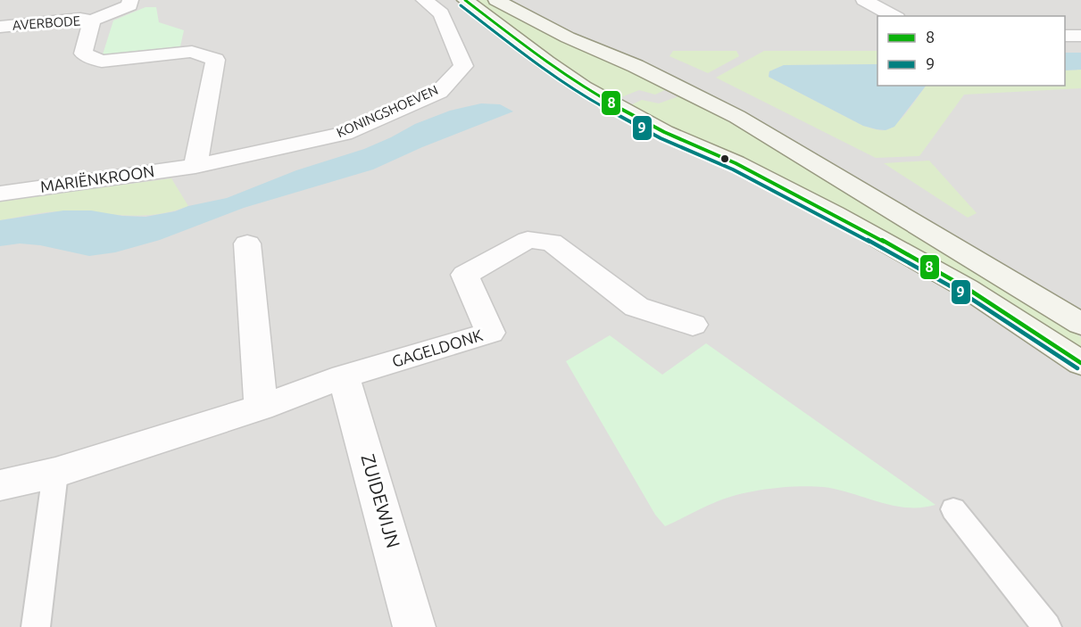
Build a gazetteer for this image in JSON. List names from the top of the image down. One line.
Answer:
{"streets":{"street":["AVERBODE","KONINGSHOEVEN","MARIËNKROON","GAGELDONK","ZUIDEWIJN"]},"crossings":[["KONINGSHOEVEN","MARIËNKROON"],["GAGELDONK","ZUIDEWIJN"]],"lines":["transit line 8","transit line 9"],"legend":["8","9"]}
